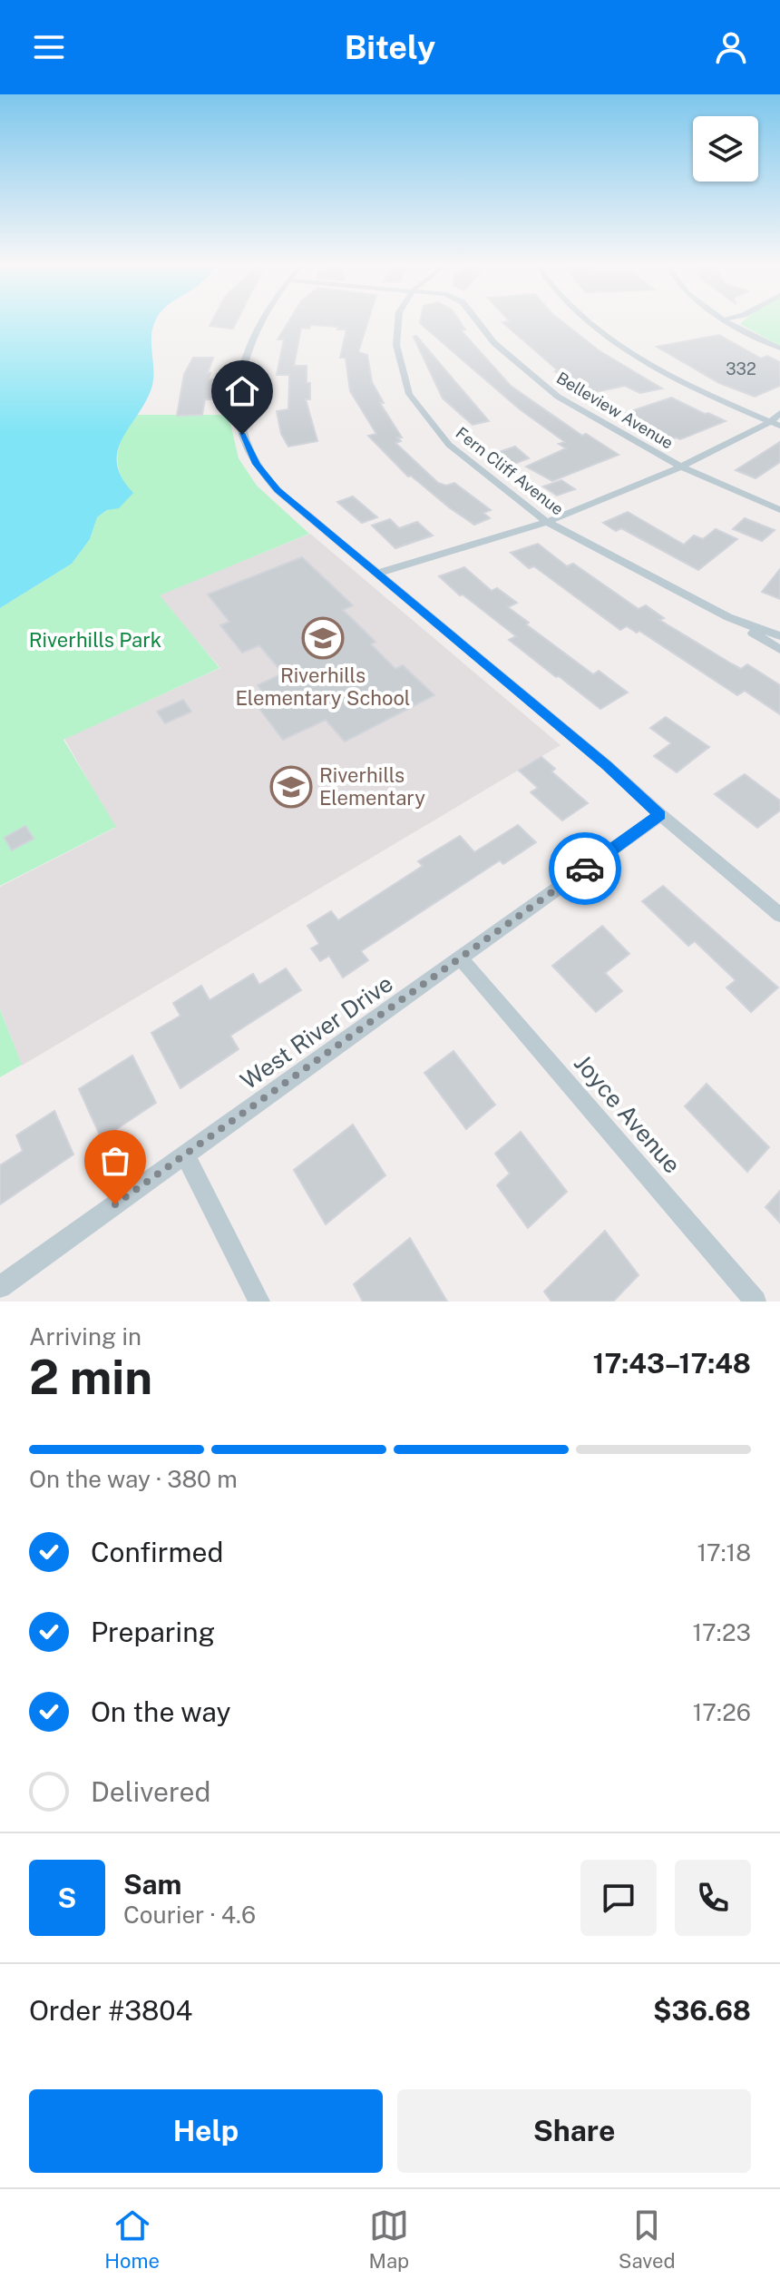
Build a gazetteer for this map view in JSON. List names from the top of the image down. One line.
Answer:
{"streets":{"street":["Belleview Avenue","Fern Cliff Avenue","West River Drive","Joyce Avenue"]},"crossings":[["West River Drive","Joyce Avenue"]],"parks":["Riverhills Park"],"places":{"school or university":["Riverhills Elementary School","Riverhills Elementary"]},"house_numbers":["332"],"page":{"header":"Bitely","heading":["2 min","Arriving in","17:43–17:48"],"panel":["Sam","Courier · 4.6","Order #3804","$36.68"],"bar":"On the way · 380 m","list":[["Confirmed","17:18"],["Preparing","17:23"],["On the way","17:26"],"Delivered"],"round":"S","buttons":["Help","Share"],"tabs":["Home","Map","Saved"]}}
